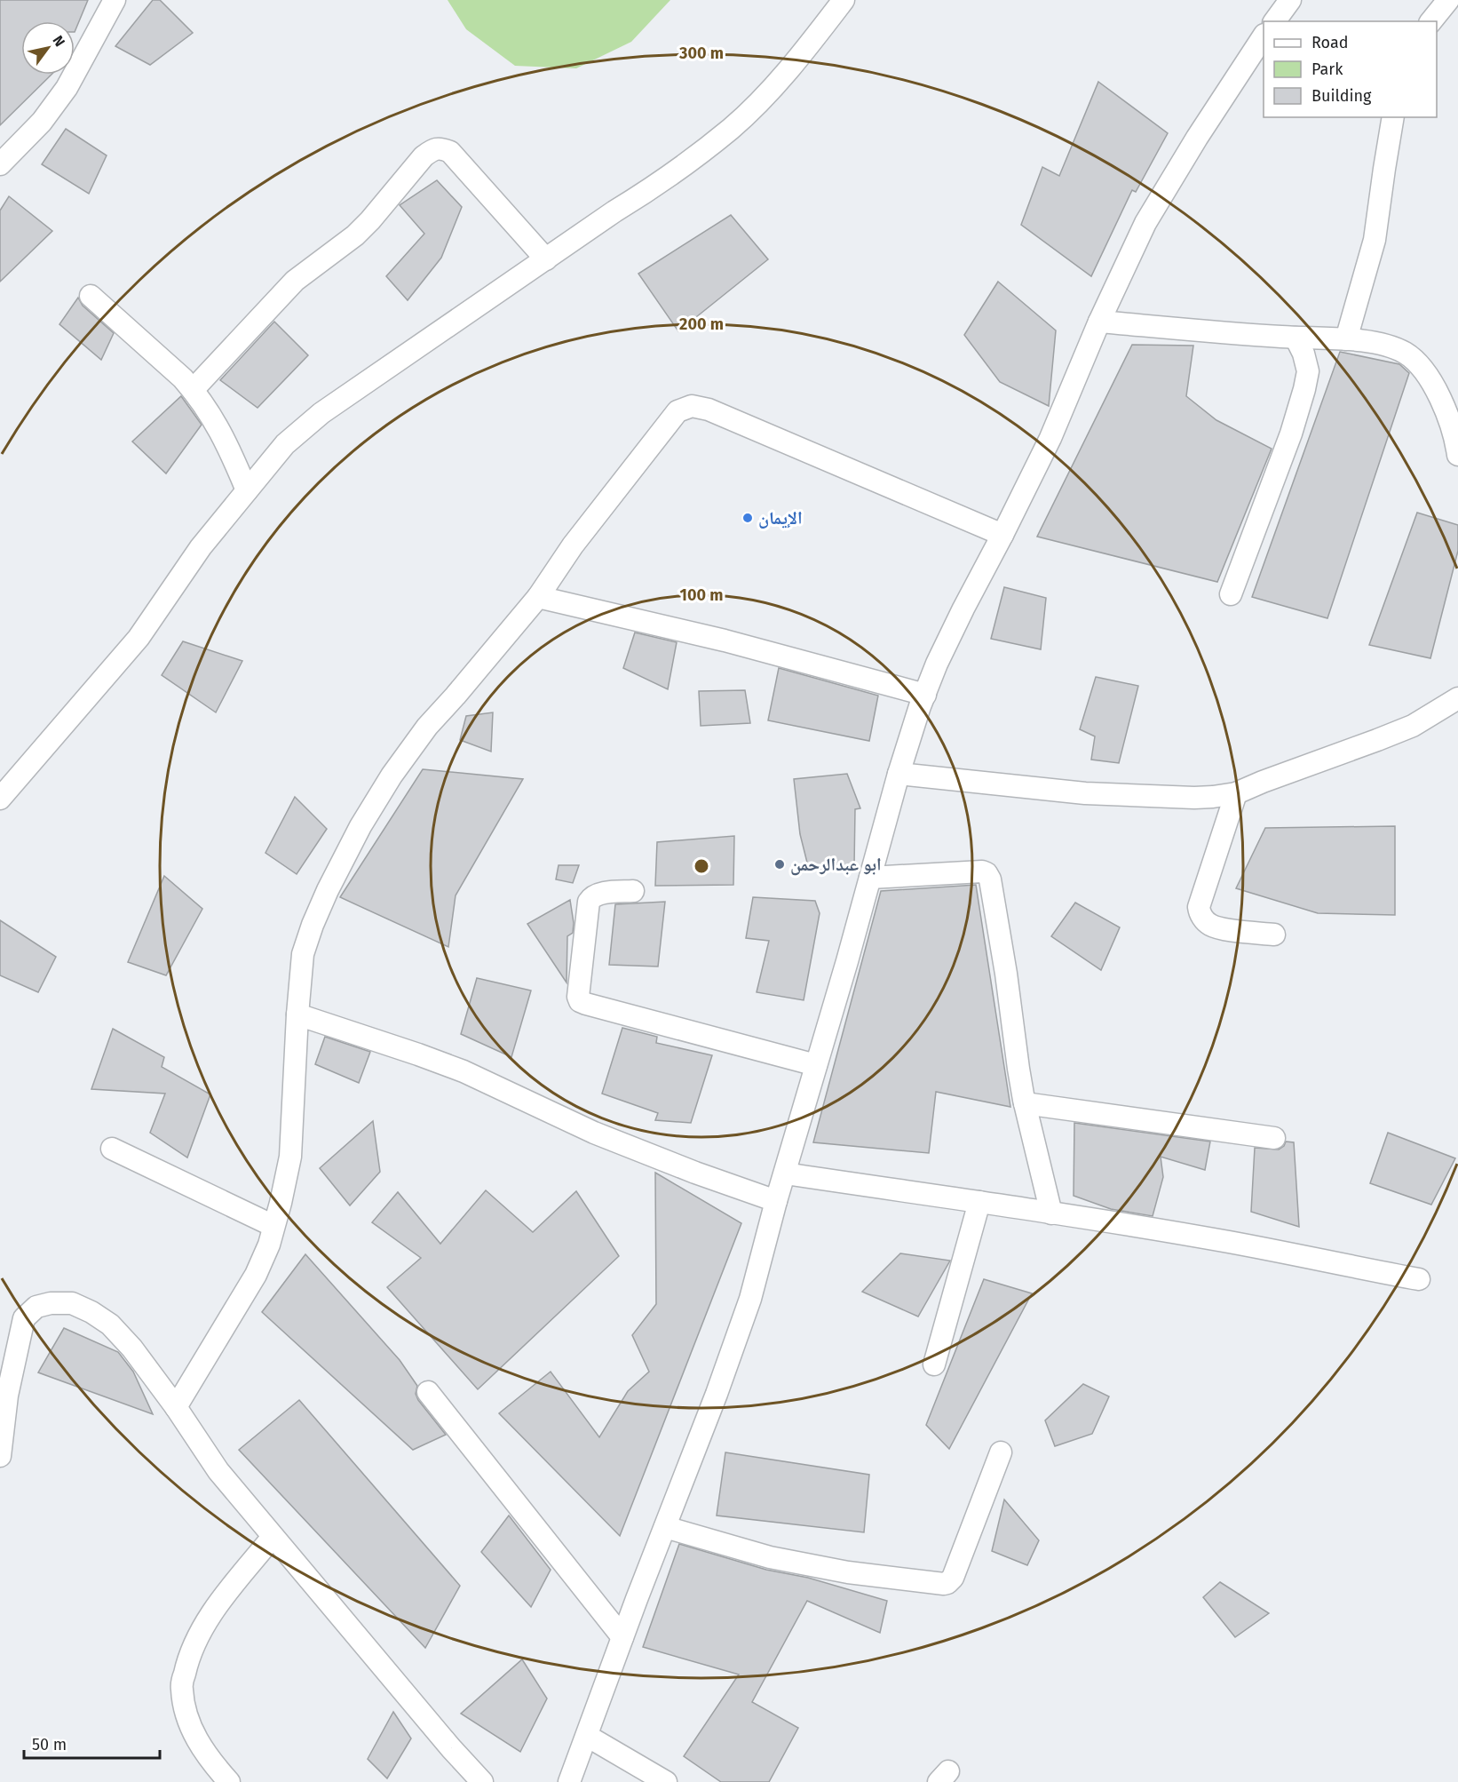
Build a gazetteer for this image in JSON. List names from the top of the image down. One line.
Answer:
{"places":["الإيمان","ابو عبدالرحمن"],"legend":["Road","Park","Building"],"scale_bar":"50 m","north":"top right","rings":["300 m","200 m","100 m"]}
